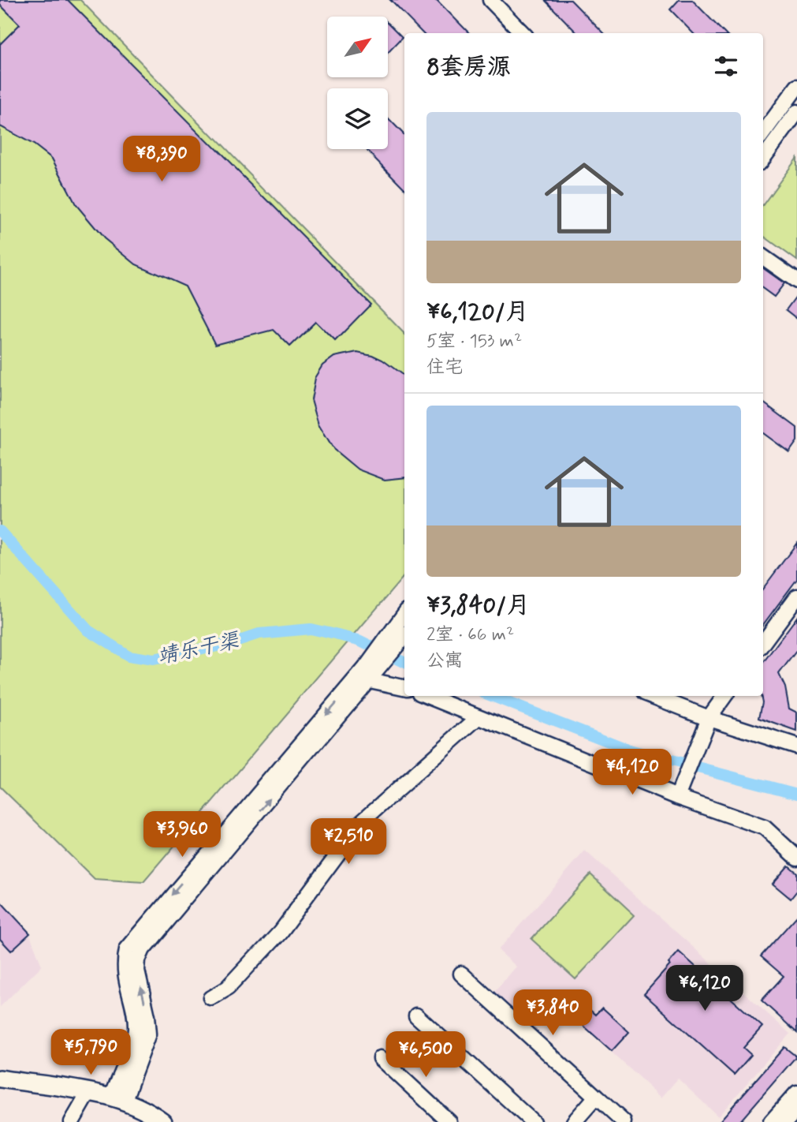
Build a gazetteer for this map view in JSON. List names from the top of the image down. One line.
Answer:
{"water":["靖乐干渠"],"north":"top right","page":{"heading":"8套房源","list":[{"name":"¥6,120/月","note":"5室 · 153 m² · 住宅"},{"name":"¥3,840/月","note":"2室 · 66 m² · 公寓"}],"price":["¥8,390","¥4,120","¥3,960","¥2,510","¥6,120","¥3,840","¥5,790","¥6,500"]}}
